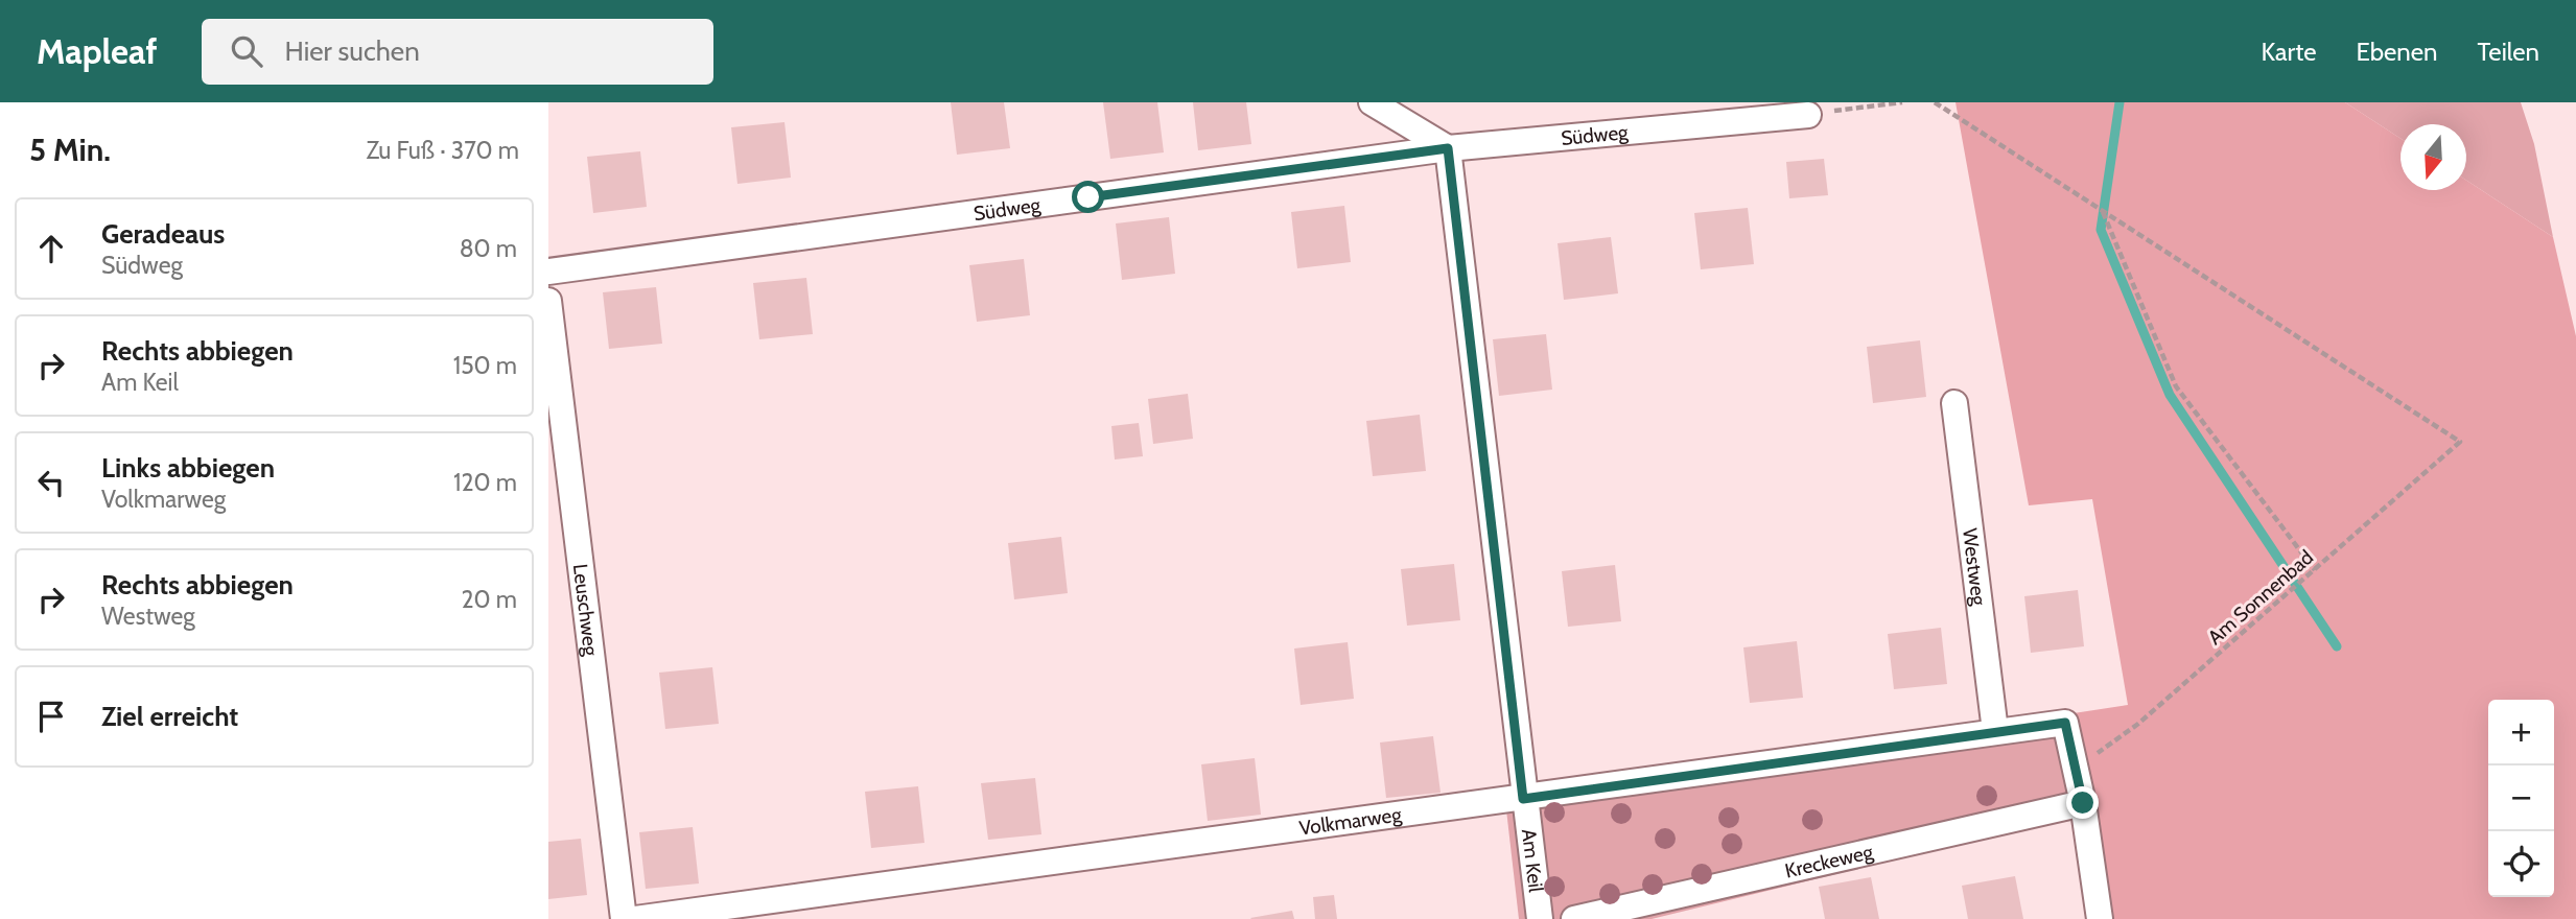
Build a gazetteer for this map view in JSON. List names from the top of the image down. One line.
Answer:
{"streets":{"street":["Südweg","Westweg","Leuschweg","Volkmarweg","Am Keil","Kreckeweg"],"path":["Am Sonnenbad"]},"crossings":[["Südweg","Am Keil"],["Westweg","Volkmarweg"],["Am Sonnenbad","Volkmarweg"],["Volkmarweg","Am Keil"]],"north":"bottom","page":{"header":"Mapleaf","search":"Hier suchen","nav":["Karte","Ebenen","Teilen"],"heading":["5 Min.","Zu Fuß · 370 m"],"list":[["Geradeaus","Südweg","80 m"],["Rechts abbiegen","Am Keil","150 m"],["Links abbiegen","Volkmarweg","120 m"],["Rechts abbiegen","Westweg","20 m"],"Ziel erreicht"],"map_buttons":["+","−"]}}
